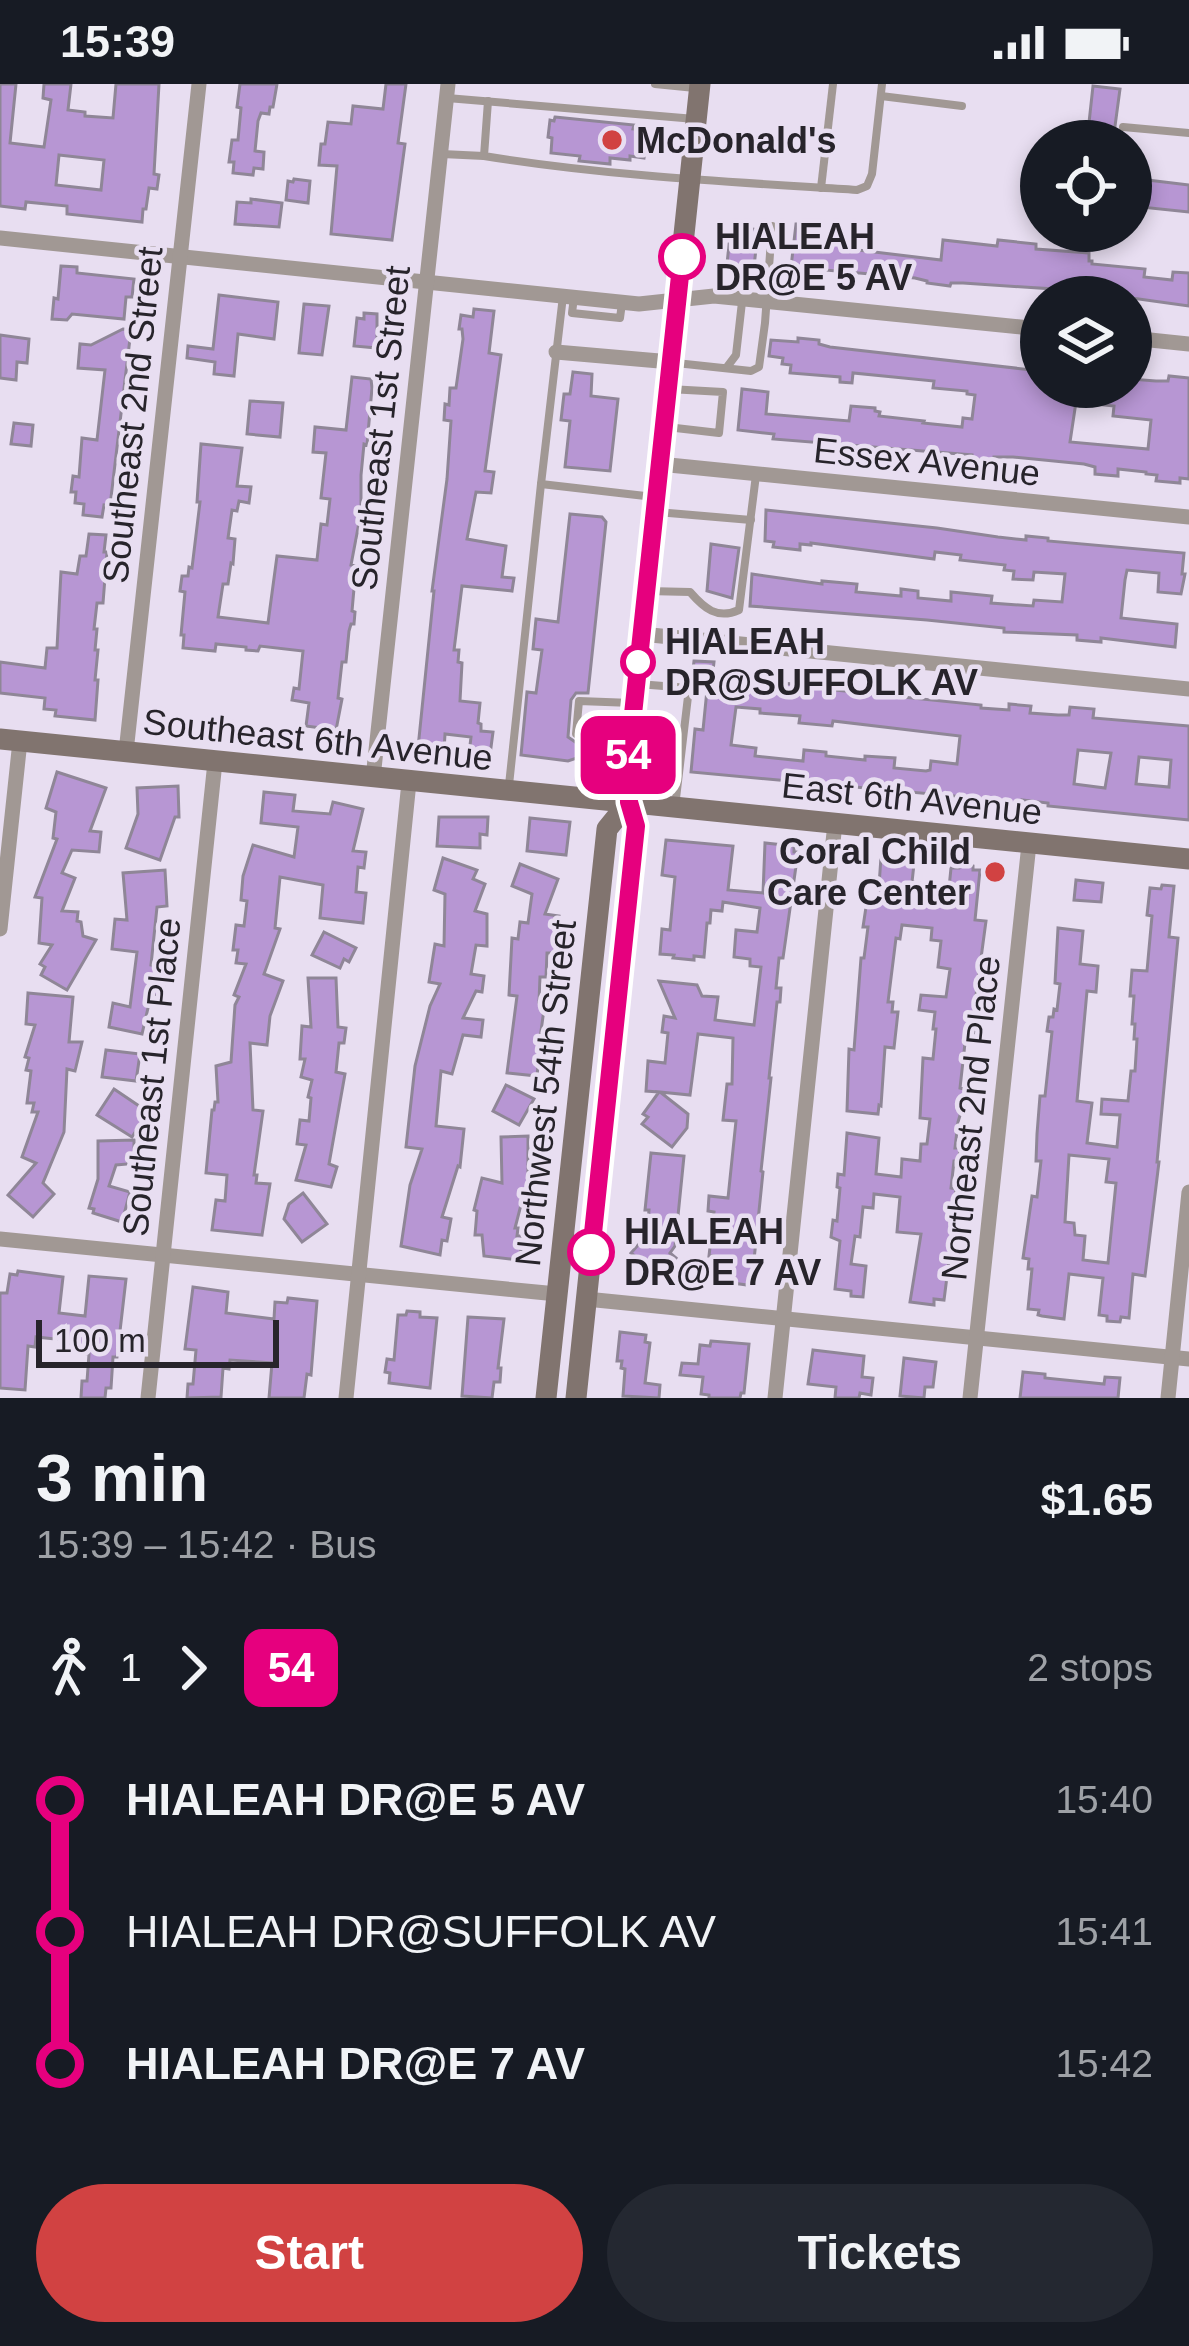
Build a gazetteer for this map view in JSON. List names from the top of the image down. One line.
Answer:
{"streets":{"main road":["Southeast 6th Avenue","East 6th Avenue","Northwest 54th Street"],"street":["Southeast 2nd Street","Southeast 1st Street","Essex Avenue","Southeast 1st Place","Northeast 2nd Place"]},"crossings":[["Southeast 2nd Street","Southeast 6th Avenue"],["Southeast 1st Street","Southeast 6th Avenue"],["Essex Avenue","Northwest 54th Street"],["Southeast 6th Avenue","East 6th Avenue"],["Southeast 6th Avenue","Southeast 1st Place"],["Southeast 6th Avenue","Northwest 54th Street"],["East 6th Avenue","Northwest 54th Street"],["East 6th Avenue","Northeast 2nd Place"]],"places":["McDonald's","HIALEAH DR@E 5 AV","HIALEAH DR@SUFFOLK AV","Coral Child Care Center","HIALEAH DR@E 7 AV"],"lines":["bus line 54"],"scale_bar":"100 m","page":{"status":"15:39","on_map":"54","scale":"100 m","heading":["3 min","15:39 – 15:42 · Bus","$1.65"],"legs":["1","54","2 stops"],"list":[{"name":"HIALEAH DR@E 5 AV","value":"15:40"},{"name":"HIALEAH DR@SUFFOLK AV","value":"15:41"},{"name":"HIALEAH DR@E 7 AV","value":"15:42"}],"buttons":["Start","Tickets"]}}
